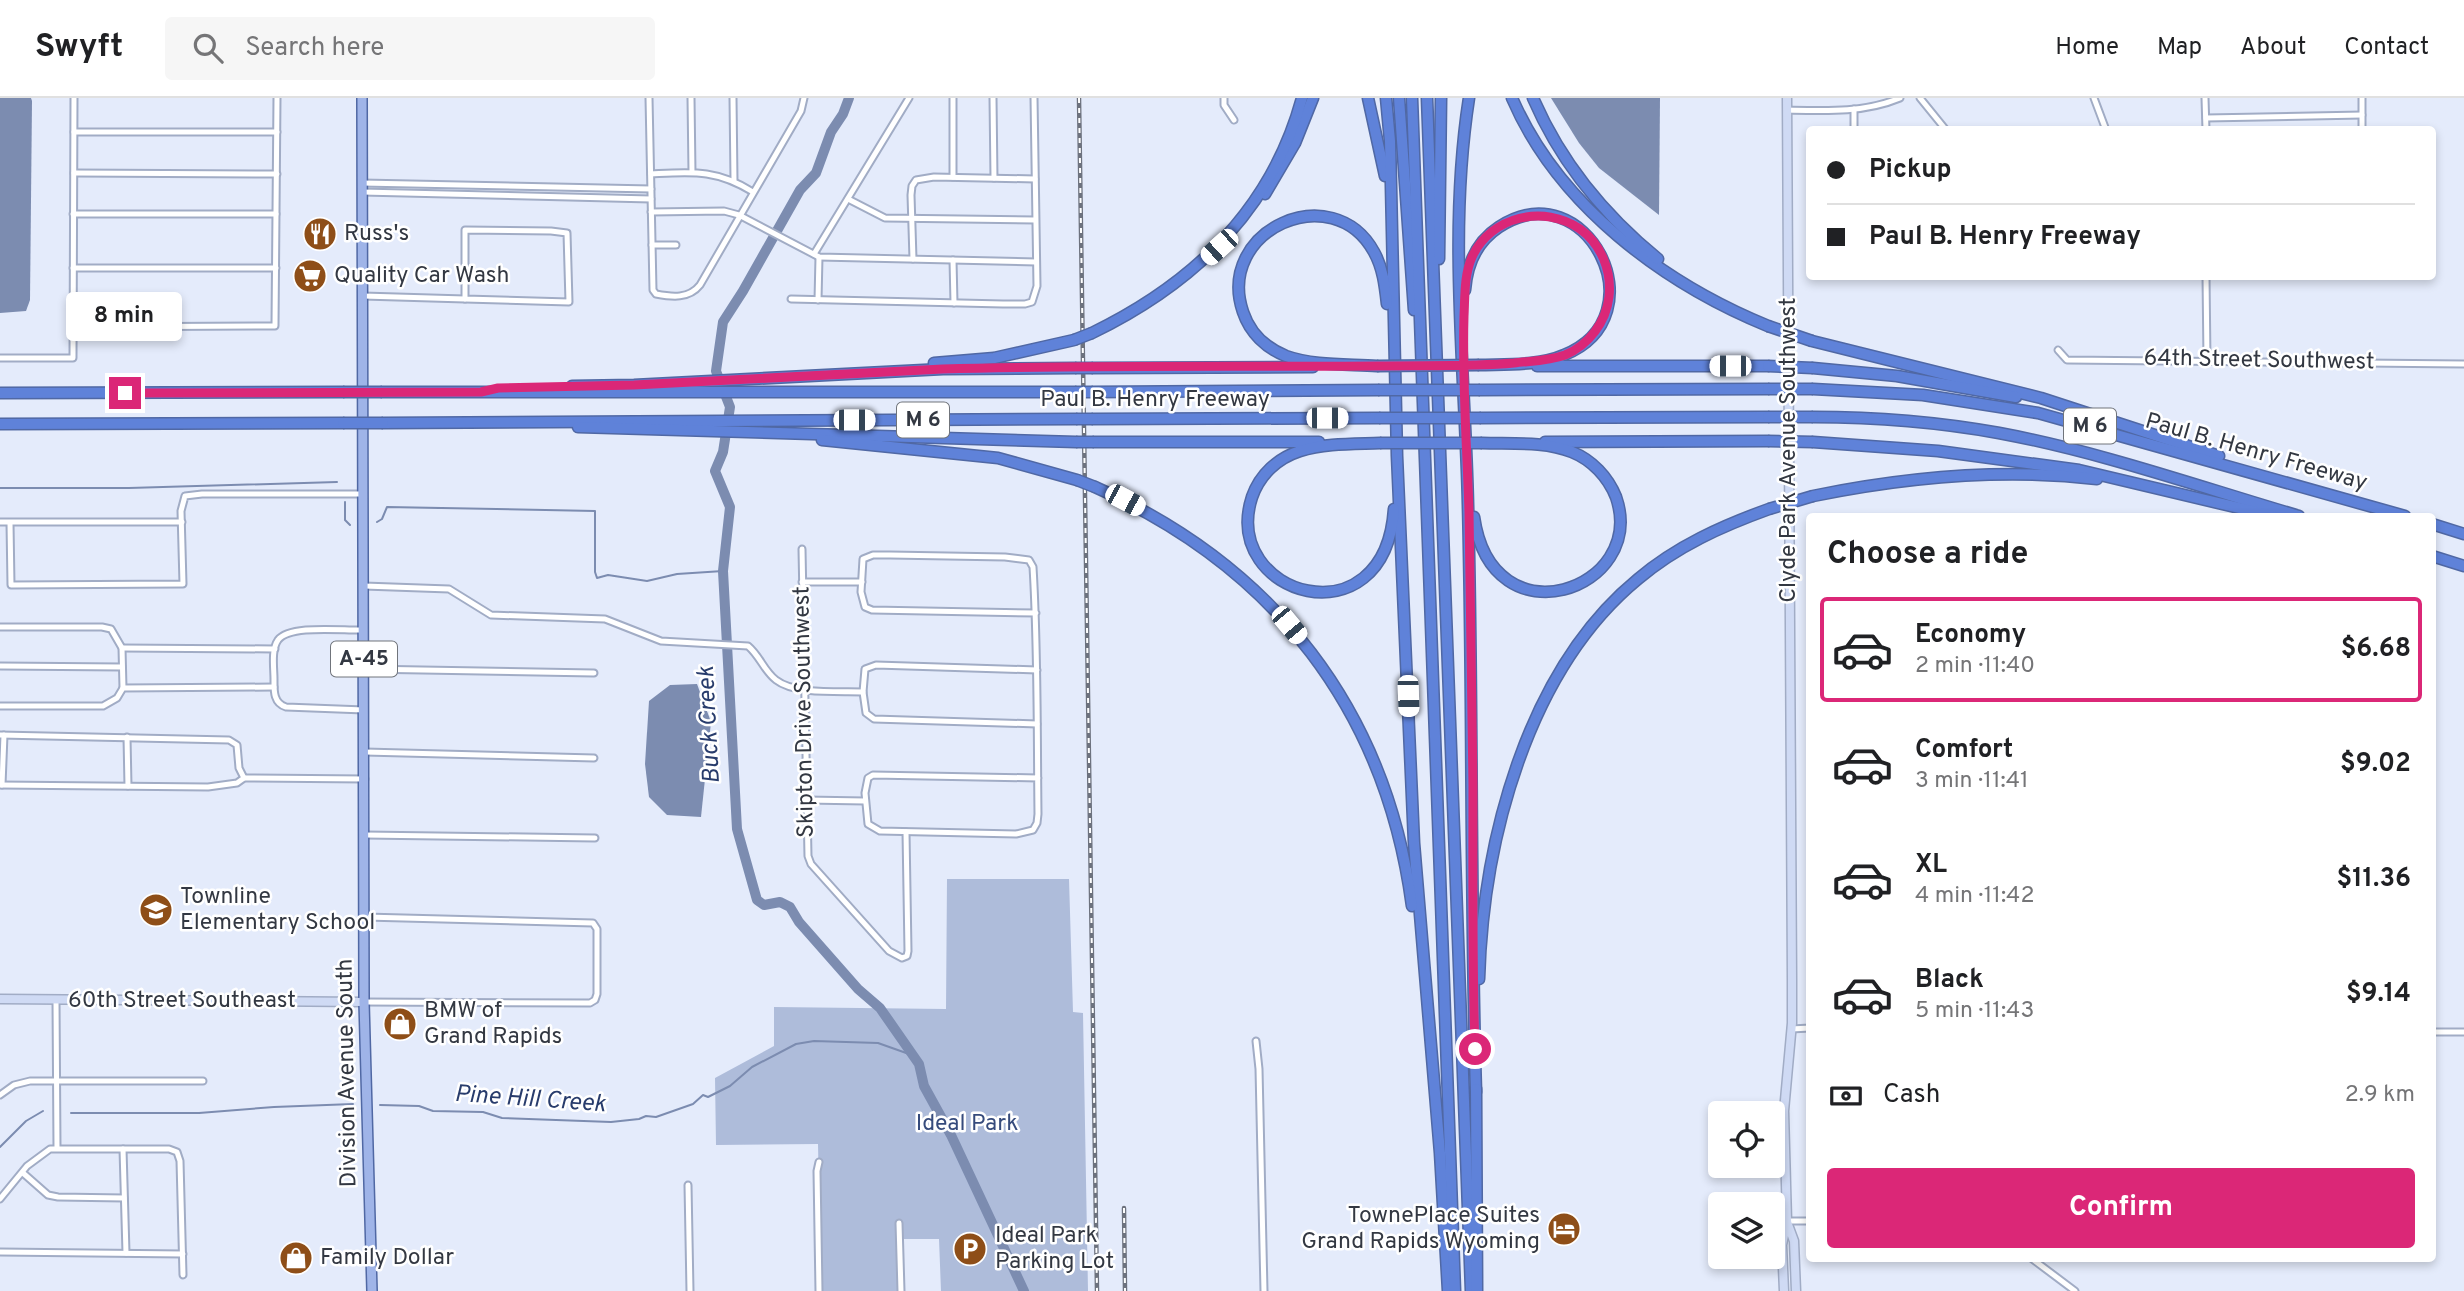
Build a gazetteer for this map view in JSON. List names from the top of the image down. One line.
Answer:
{"streets":{"highway":["Paul B. Henry Freeway","M 6"],"main road":["Clyde Park Avenue Southwest","A-45","60th Street Southeast","Division Avenue South"],"street":["64th Street Southwest","Skipton Drive Southwest"]},"crossings":[["60th Street Southeast","Division Avenue South"]],"water":["Buck Creek","Pine Hill Creek"],"parks":["Ideal Park"],"places":{"restaurant":["Russ's"],"supermarket":["Quality Car Wash"],"school or university":["Townline Elementary School"],"shop":["BMW of Grand Rapids","Family Dollar"],"hotel":["TownePlace Suites Grand Rapids Wyoming"],"parking":["Ideal Park Parking Lot"]},"page":{"header":"Swyft","search":"Search here","nav":["Home","Map","About","Contact"],"banner":["Pickup","Paul B. Henry Freeway"],"bubble":"8 min","heading":"Choose a ride","list":[{"name":"Economy","note":"2 min · 11:40","value":"$6.68"},{"name":"Comfort","note":"3 min · 11:41","value":"$9.02"},{"name":"XL","note":"4 min · 11:42","value":"$11.36"},{"name":"Black","note":"5 min · 11:43","value":"$9.14"}],"pay":["Cash","2.9 km"],"buttons":"Confirm"}}
